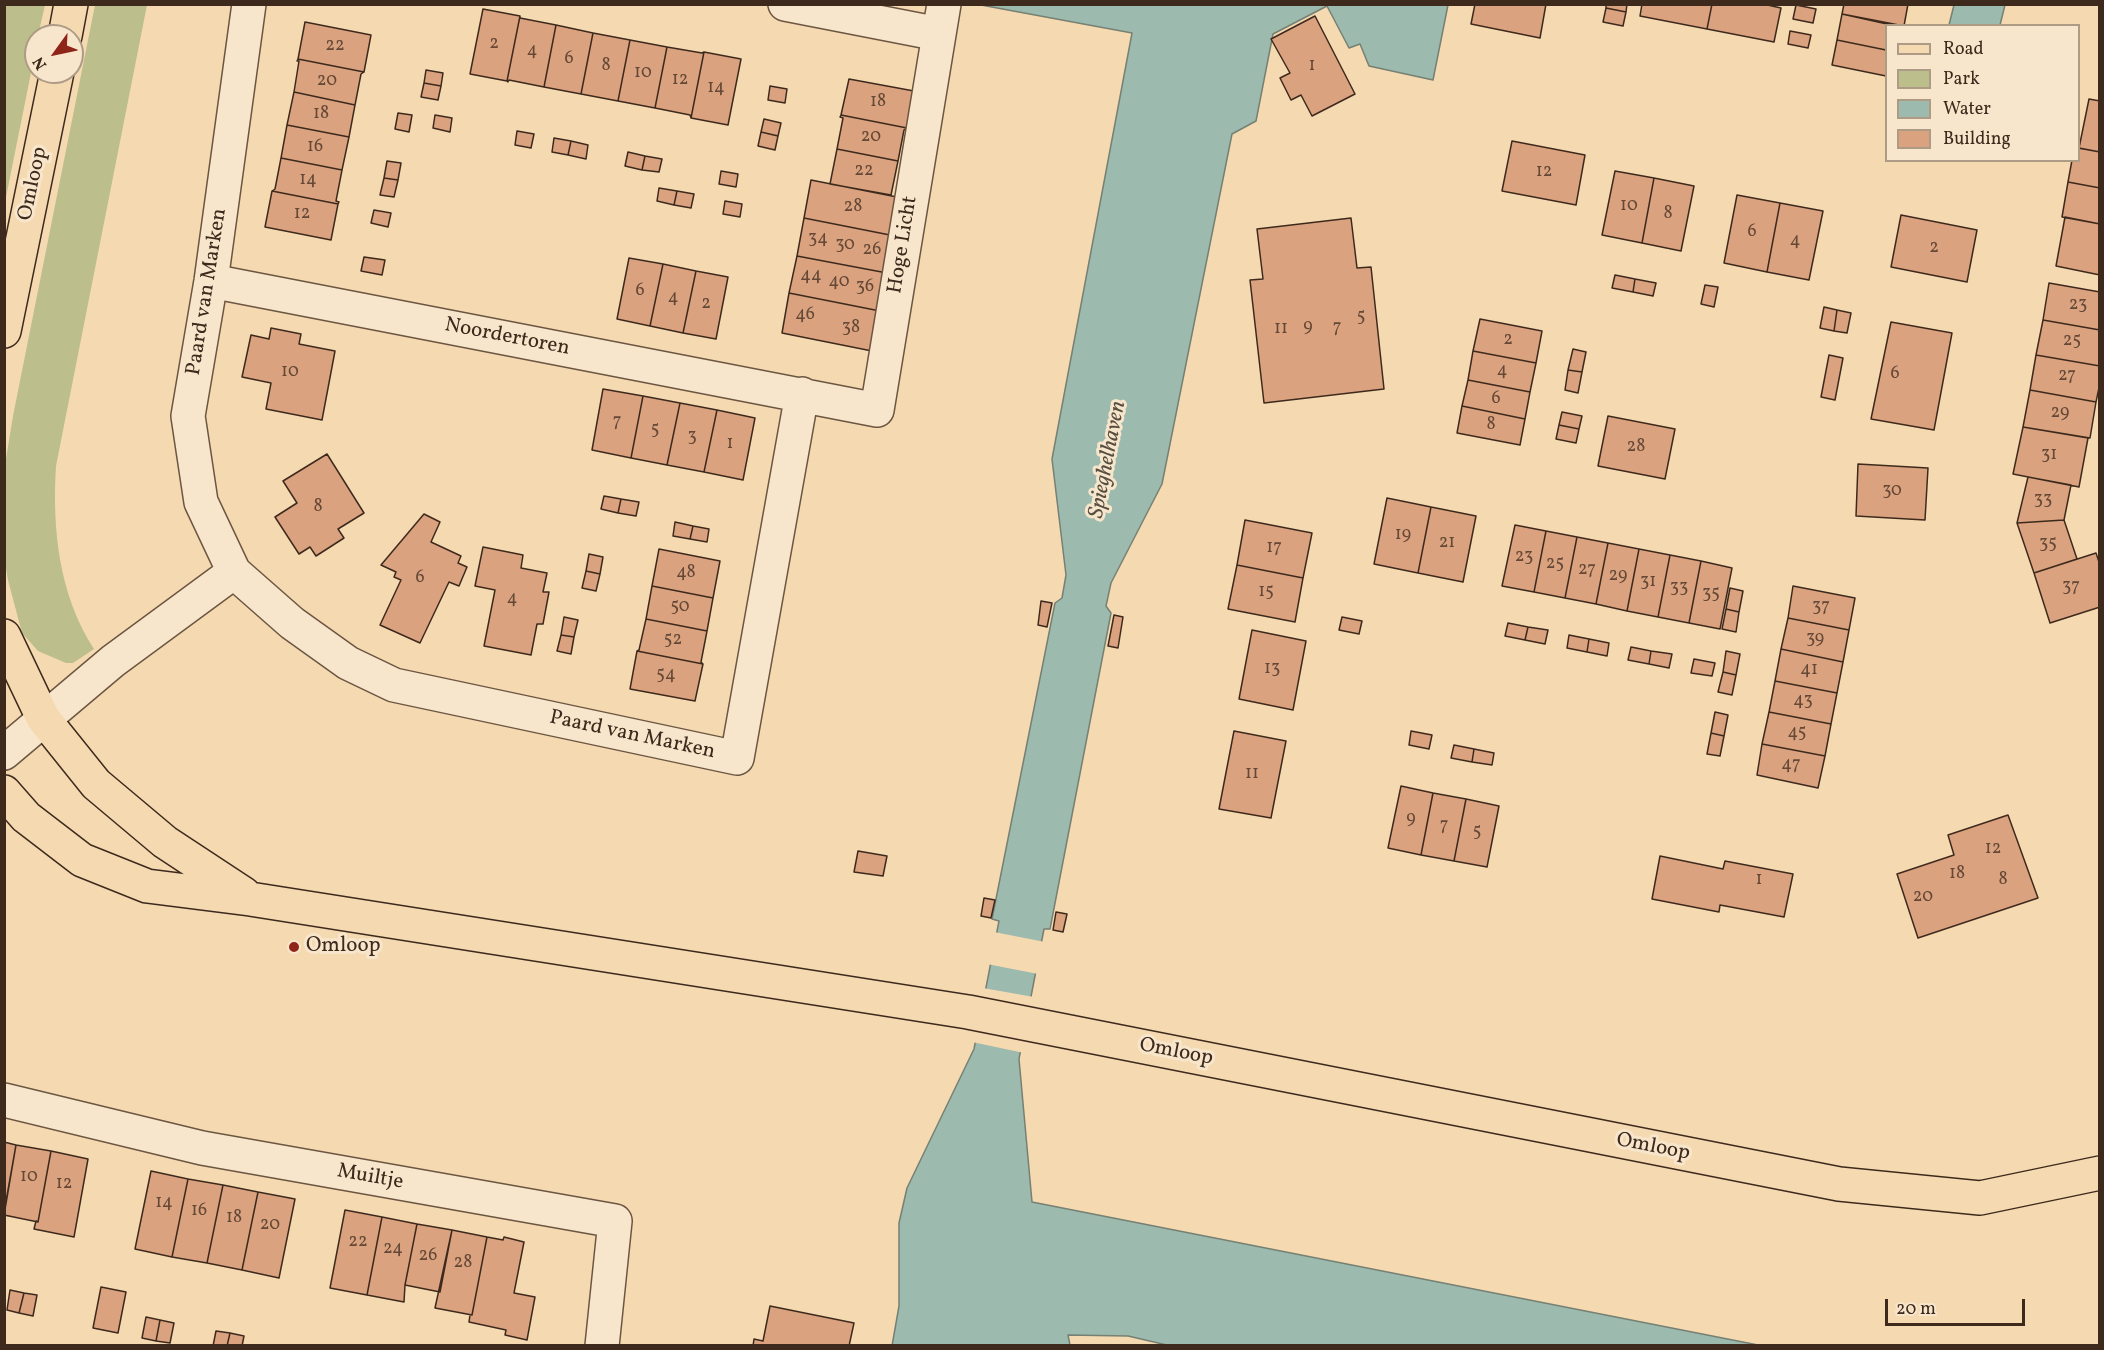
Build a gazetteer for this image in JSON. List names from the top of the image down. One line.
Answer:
{"streets":{"main road":["Omloop"],"street":["Hoge Licht","Paard van Marken","Noordertoren","Muiltje"]},"crossings":[["Hoge Licht","Paard van Marken"],["Hoge Licht","Noordertoren"],["Paard van Marken","Noordertoren"]],"water":["Spieghelhaven"],"places":["Omloop"],"house_numbers":["2","22","4","6","8","1","10","12","20","14","18","18","20","16","22","12","14","10","28","12","8","6","34","4","30","2","26","44","40","36","6","4","2","23","46","5","9","38","7","11","2","25","4","10","6","27","6","29","7","8","5","3","1","28","31","30","33","8","19","21","35","17","23","25","27","48","29","6","31","37","33","15","35","4","50","37","39","52","13","41","54","43","45","47","11","9","7","5","12","18","1","8","20","10","12","14","16","18","20","22","24","26","28"],"legend":["Road","Park","Water","Building"],"scale_bar":"20 m","north":"bottom left"}
